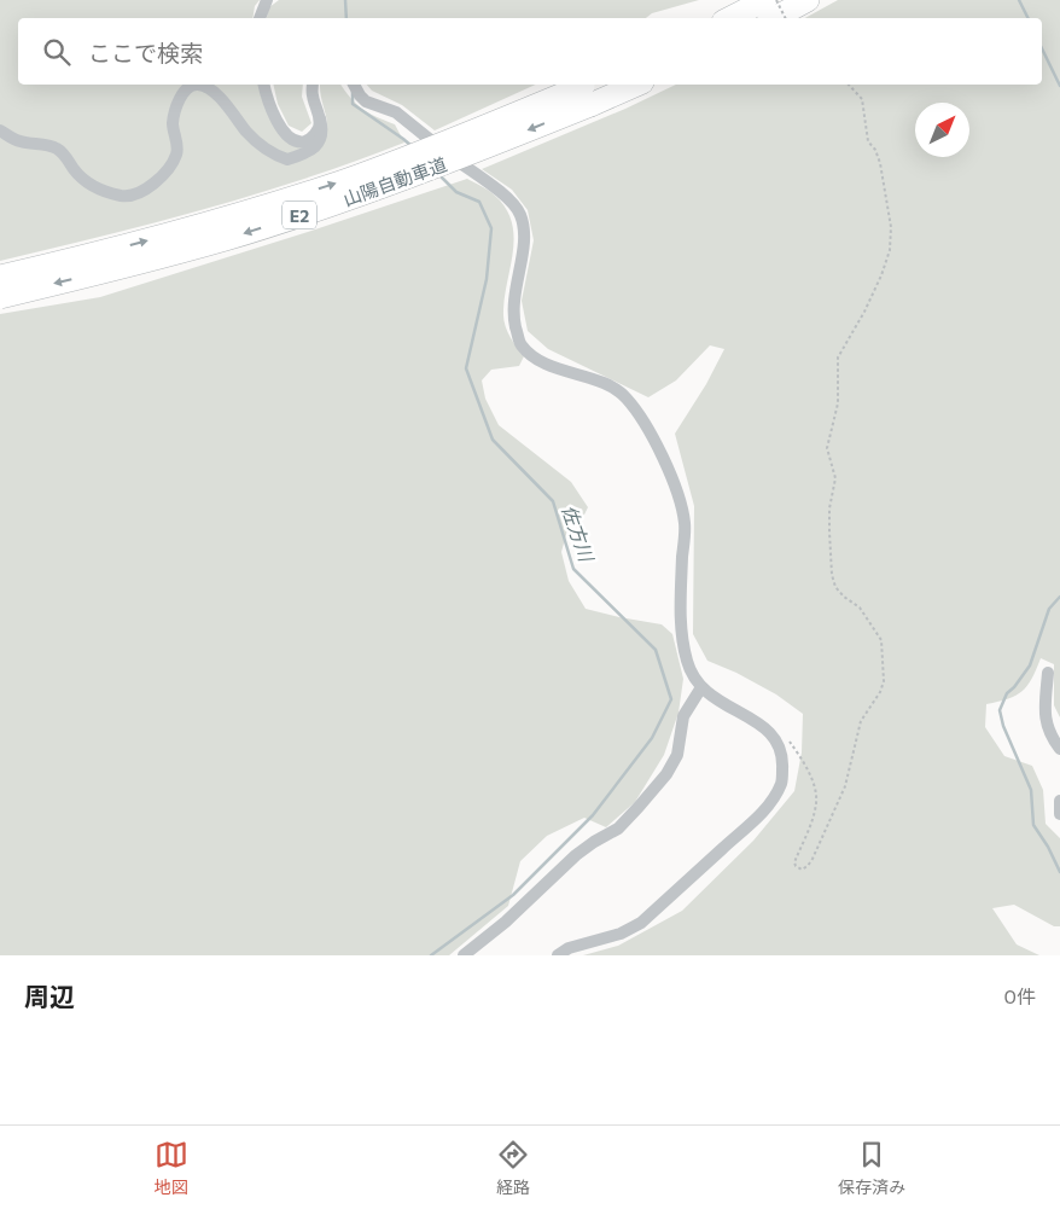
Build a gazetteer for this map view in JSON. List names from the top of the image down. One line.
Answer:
{"streets":{"highway":["山陽自動車道","E2"]},"water":["佐方川"],"north":"top right","page":{"search":"ここで検索","heading":["周辺","0件"],"nav":["地図","経路","保存済み"]}}
